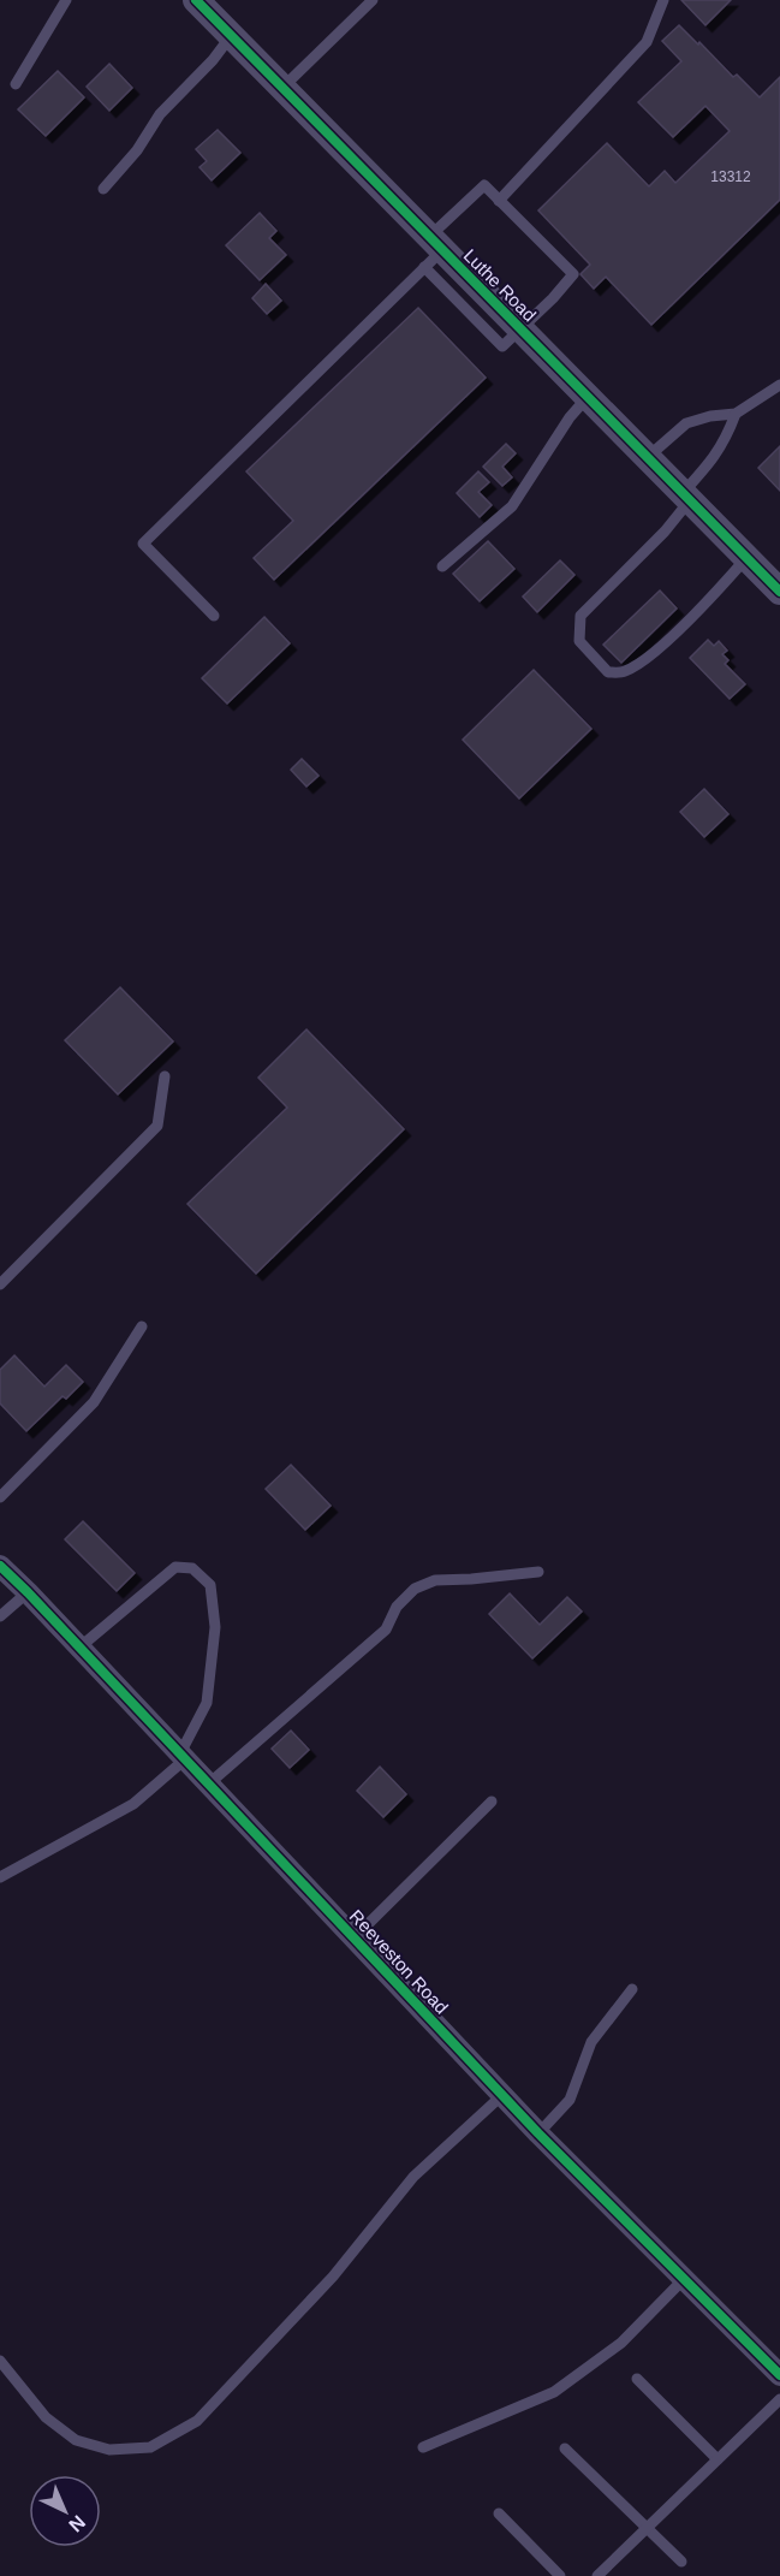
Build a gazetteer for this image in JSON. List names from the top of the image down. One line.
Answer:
{"streets":{"street":["Luthe Road","Reeveston Road"]},"house_numbers":["13312"],"north":"bottom right"}
